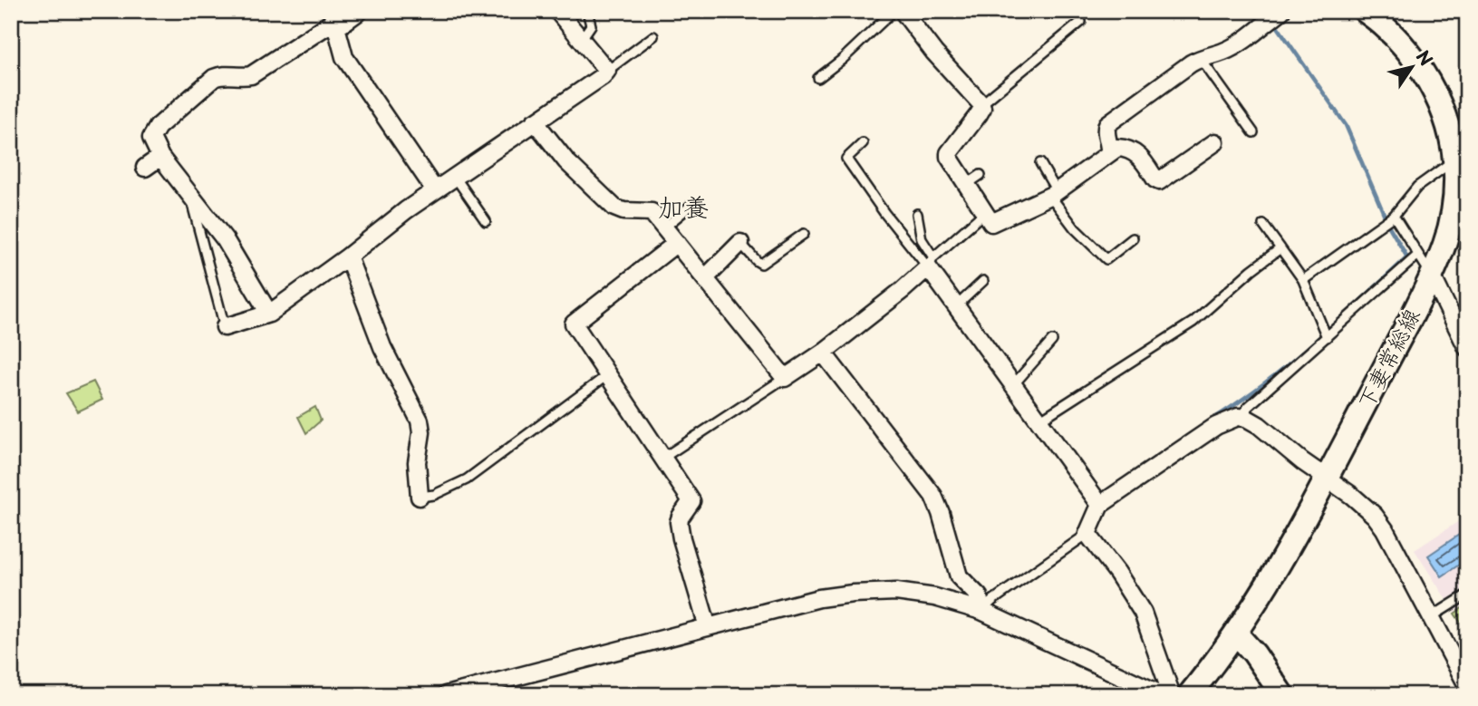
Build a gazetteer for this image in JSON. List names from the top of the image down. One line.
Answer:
{"streets":{"main road":["下妻常総線"]},"districts":["加養"],"north":"top right"}
